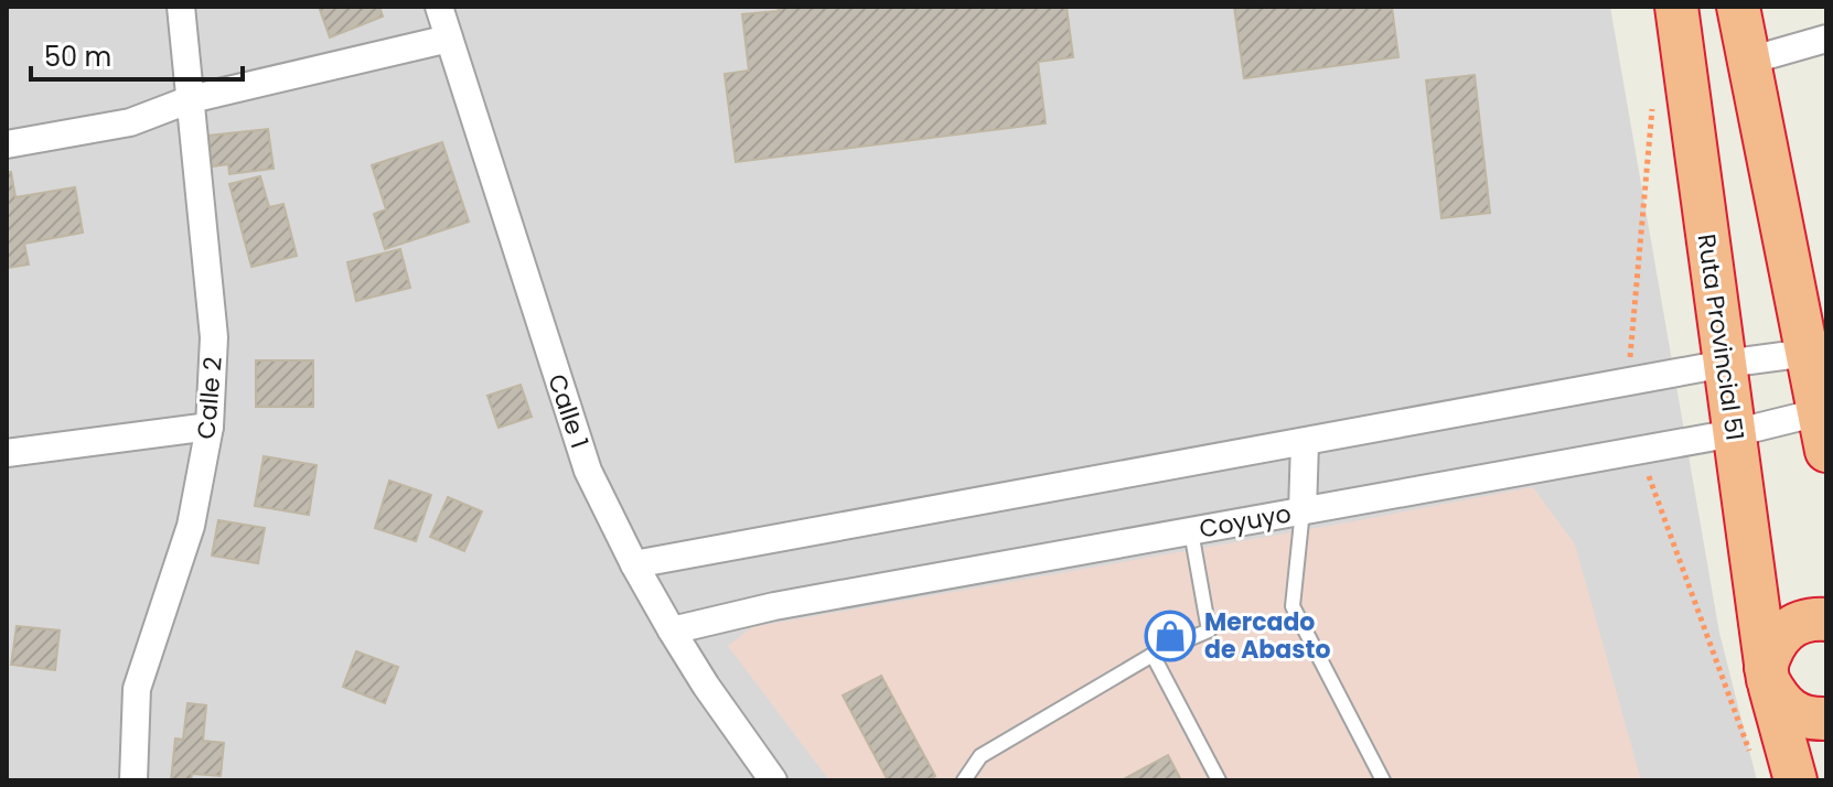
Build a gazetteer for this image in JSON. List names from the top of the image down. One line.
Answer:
{"streets":{"highway":["Ruta Provincial 51"],"street":["Calle 2","Calle 1","Coyuyo"]},"crossings":[["Ruta Provincial 51","Coyuyo"],["Calle 1","Coyuyo"]],"places":{"shop":["Mercado de Abasto"]},"scale_bar":"50 m"}
